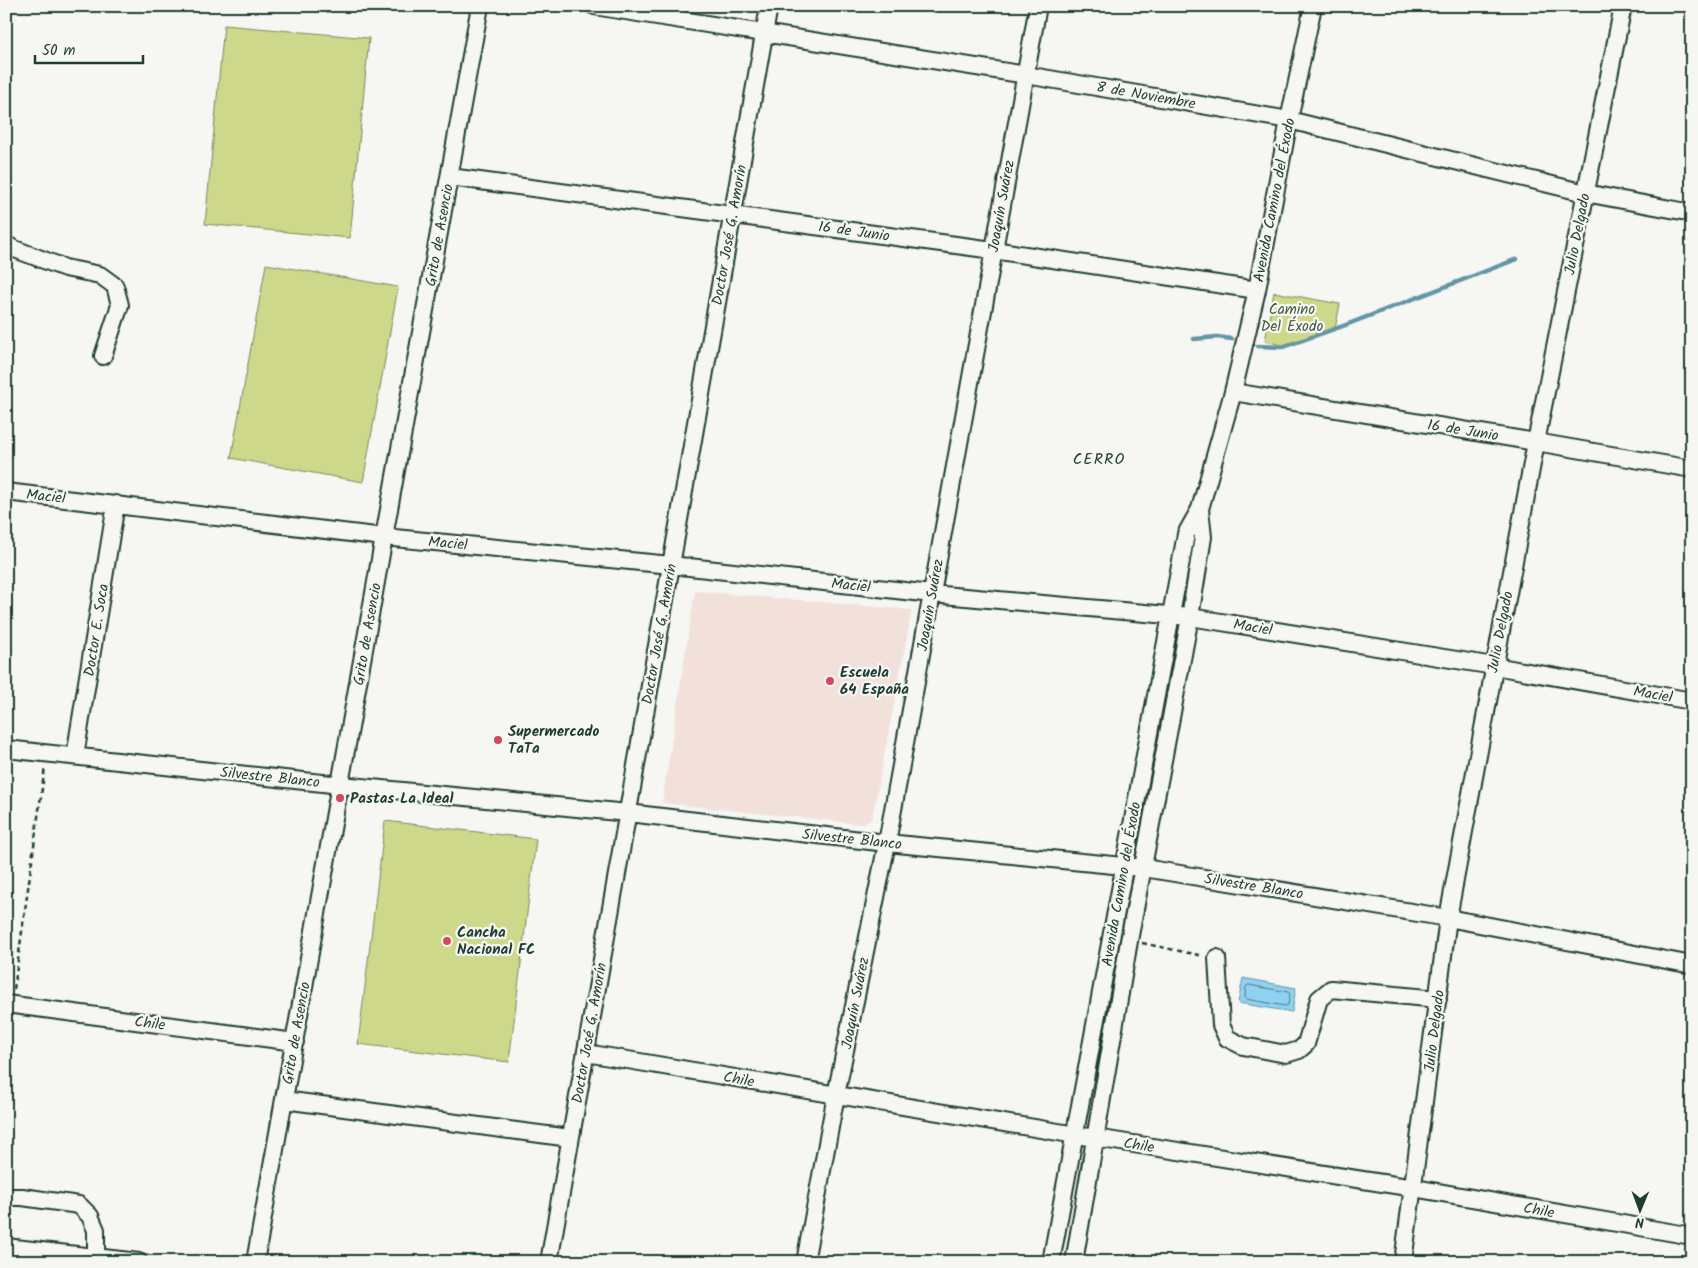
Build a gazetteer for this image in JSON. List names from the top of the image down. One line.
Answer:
{"streets":{"street":["8 de Noviembre","Avenida Camino del Éxodo","Joaquín Suárez","16 de Junio","Julio Delgado","Grito de Asencio","Doctor José G. Amorín","Maciel","Doctor E. Soca","Silvestre Blanco","Chile"]},"crossings":[["8 de Noviembre","Avenida Camino del Éxodo"],["8 de Noviembre","Joaquín Suárez"],["8 de Noviembre","Julio Delgado"],["8 de Noviembre","Doctor José G. Amorín"],["Avenida Camino del Éxodo","16 de Junio"],["Avenida Camino del Éxodo","Maciel"],["Avenida Camino del Éxodo","Silvestre Blanco"],["Avenida Camino del Éxodo","Chile"],["Joaquín Suárez","16 de Junio"],["Joaquín Suárez","Maciel"],["Joaquín Suárez","Silvestre Blanco"],["Joaquín Suárez","Chile"],["16 de Junio","Julio Delgado"],["16 de Junio","Grito de Asencio"],["16 de Junio","Doctor José G. Amorín"],["Julio Delgado","Maciel"],["Julio Delgado","Silvestre Blanco"],["Julio Delgado","Chile"],["Grito de Asencio","Maciel"],["Grito de Asencio","Silvestre Blanco"],["Grito de Asencio","Chile"],["Doctor José G. Amorín","Maciel"],["Doctor José G. Amorín","Silvestre Blanco"],["Doctor José G. Amorín","Chile"],["Maciel","Doctor E. Soca"],["Doctor E. Soca","Silvestre Blanco"]],"districts":["CERRO"],"parks":["Camino Del Éxodo"],"places":["Escuela 64 España","Supermercado TaTa","Pastas La Ideal","Cancha Nacional FC"],"scale_bar":"50 m","north":"bottom"}
